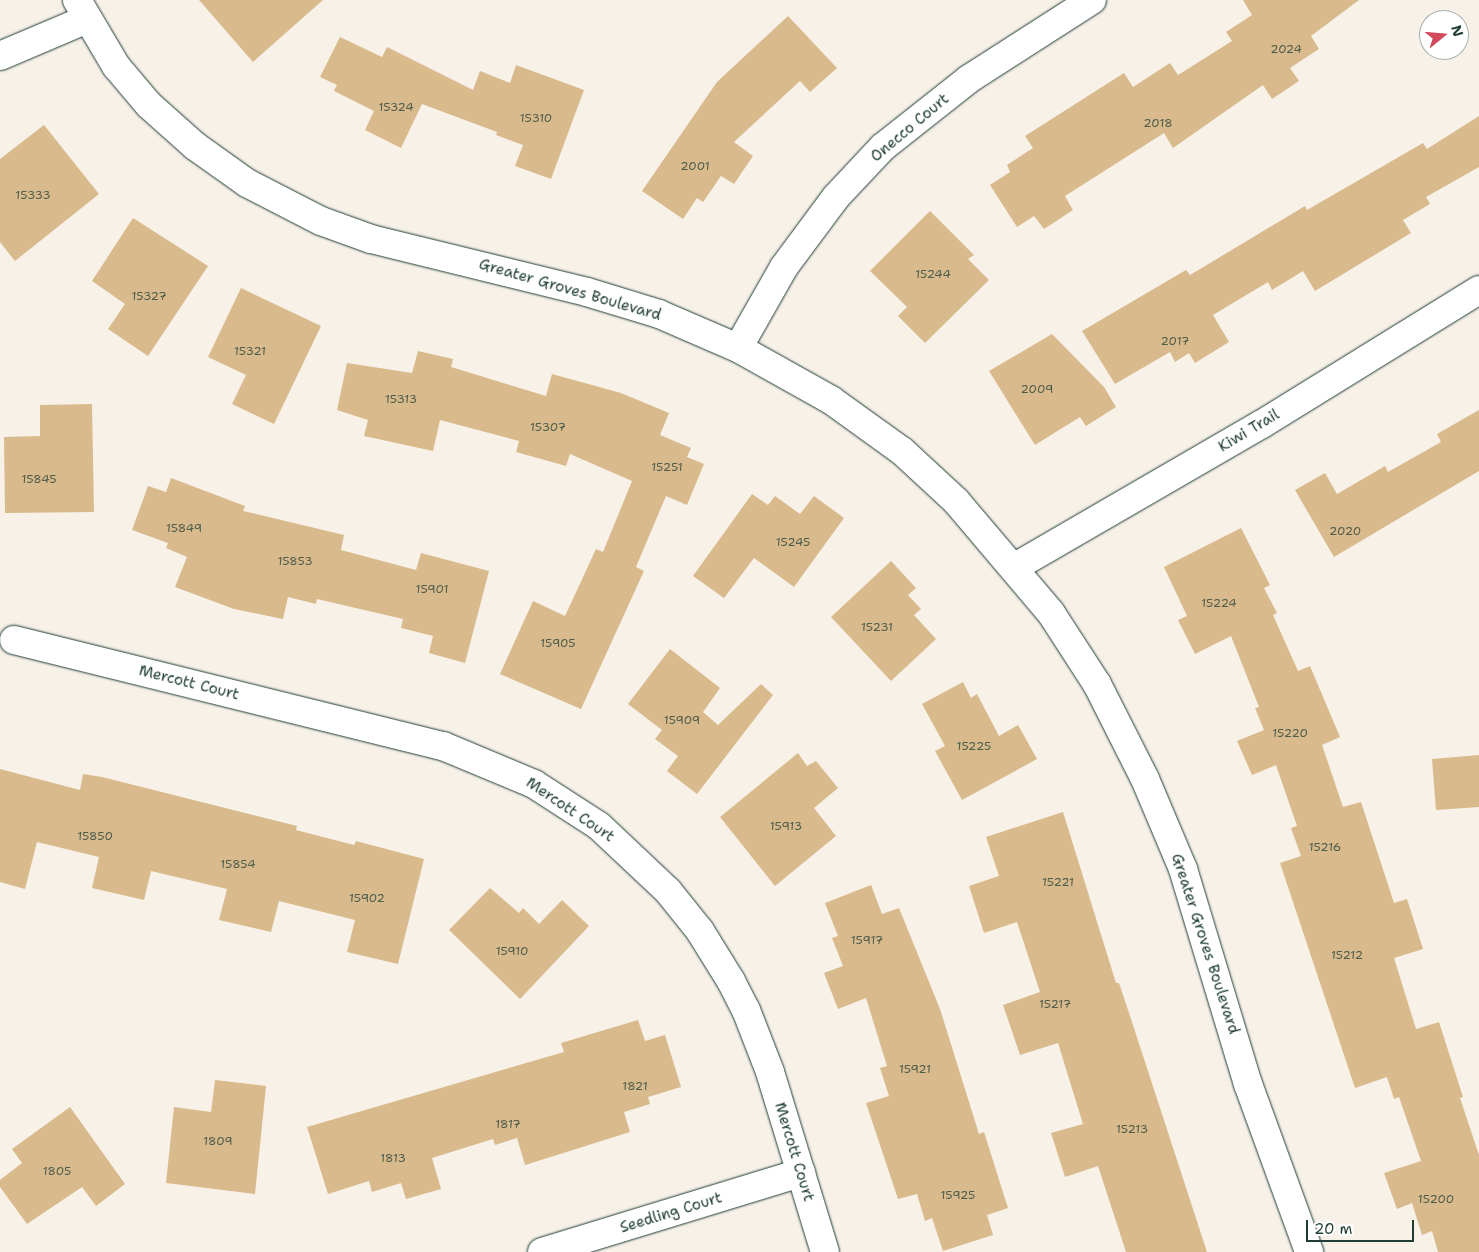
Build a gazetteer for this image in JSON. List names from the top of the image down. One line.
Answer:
{"streets":{"street":["Onecco Court","Greater Groves Boulevard","Kiwi Trail","Mercott Court","Seedling Court"]},"crossings":[["Onecco Court","Greater Groves Boulevard"],["Greater Groves Boulevard","Kiwi Trail"],["Mercott Court","Seedling Court"]],"house_numbers":["2024","15324","15310","2018","2001","15333","15244","15327","2017","15321","2009","15313","15307","15251","15845","15849","2020","15245","15853","15901","15224","15231","15905","15909","15220","15225","15913","15850","15216","15854","15221","15902","15917","15910","15212","15217","15921","1821","1817","15213","1809","1813","1805","15925","15200"],"scale_bar":"20 m","north":"right"}
